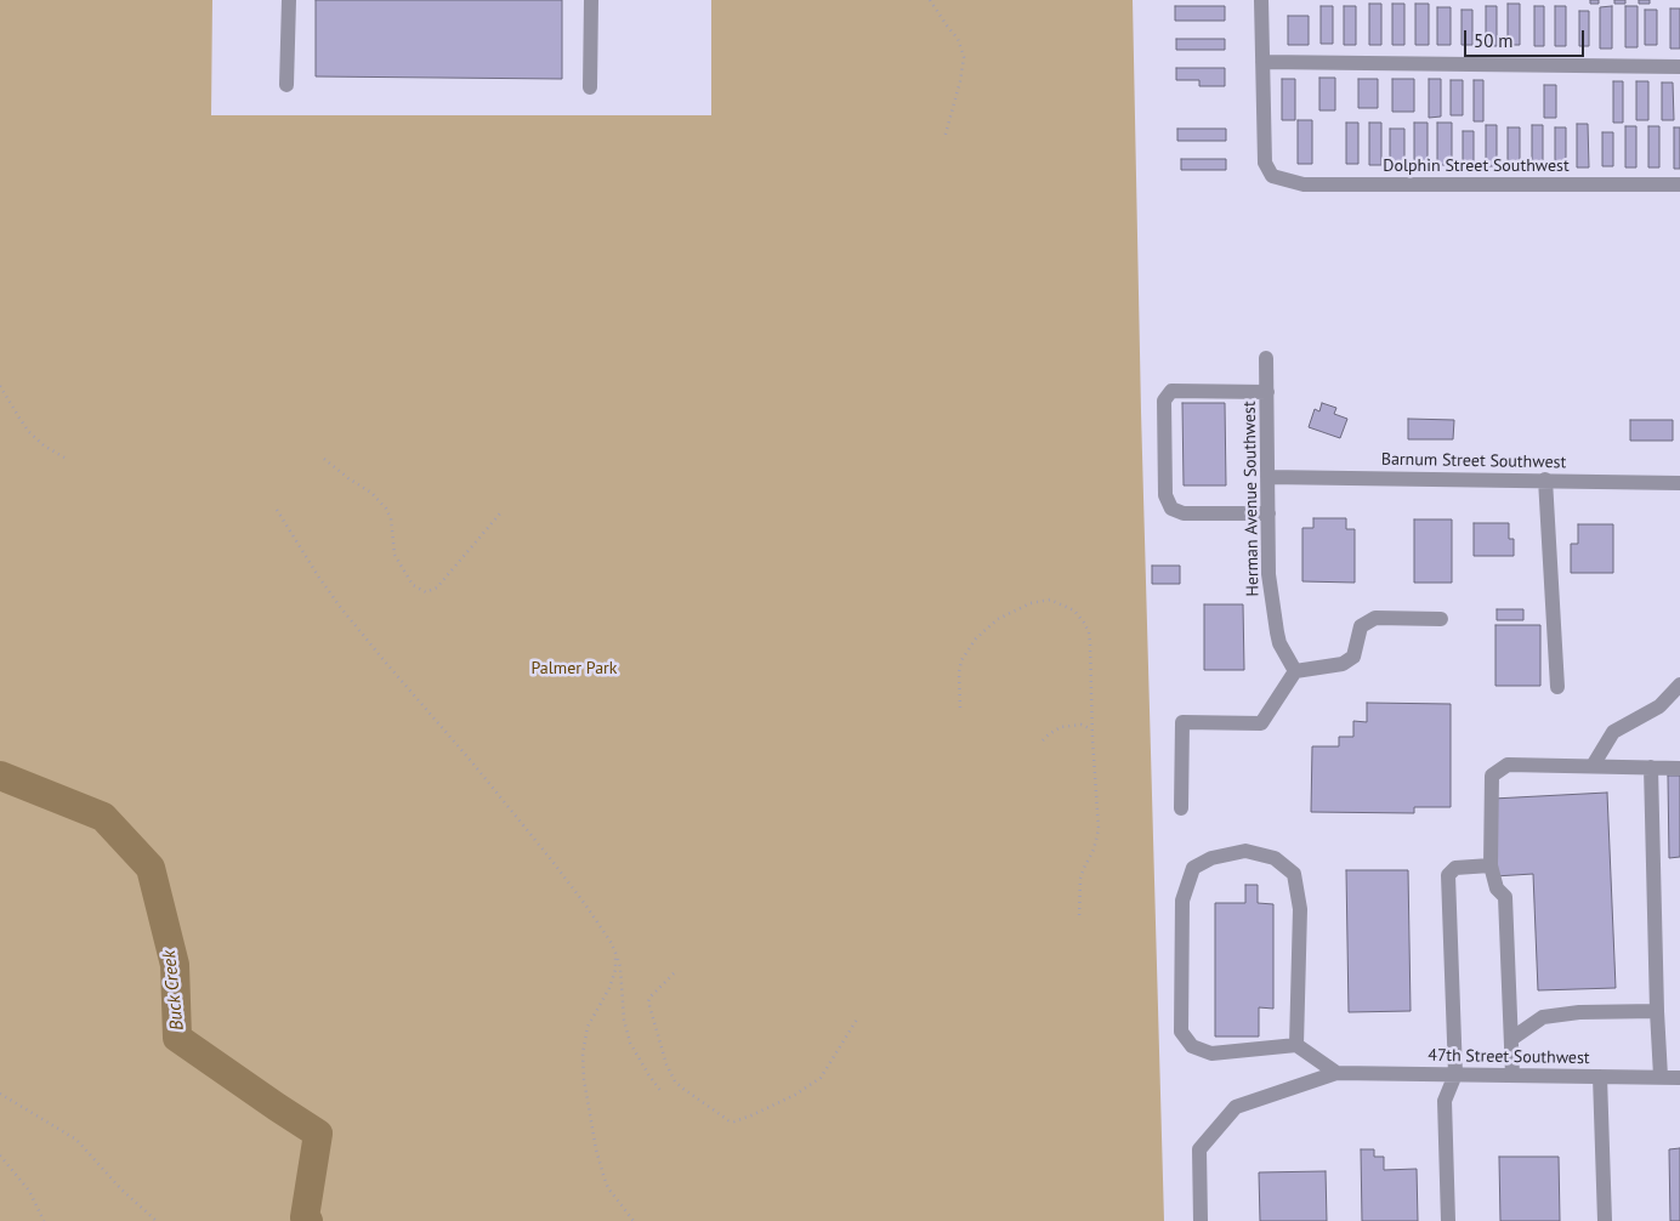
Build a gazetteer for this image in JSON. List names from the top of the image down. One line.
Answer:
{"streets":{"street":["Dolphin Street Southwest","Barnum Street Southwest","Herman Avenue Southwest","47th Street Southwest"]},"crossings":[["Barnum Street Southwest","Herman Avenue Southwest"]],"water":["Buck Creek"],"parks":["Palmer Park"],"scale_bar":"50 m"}
